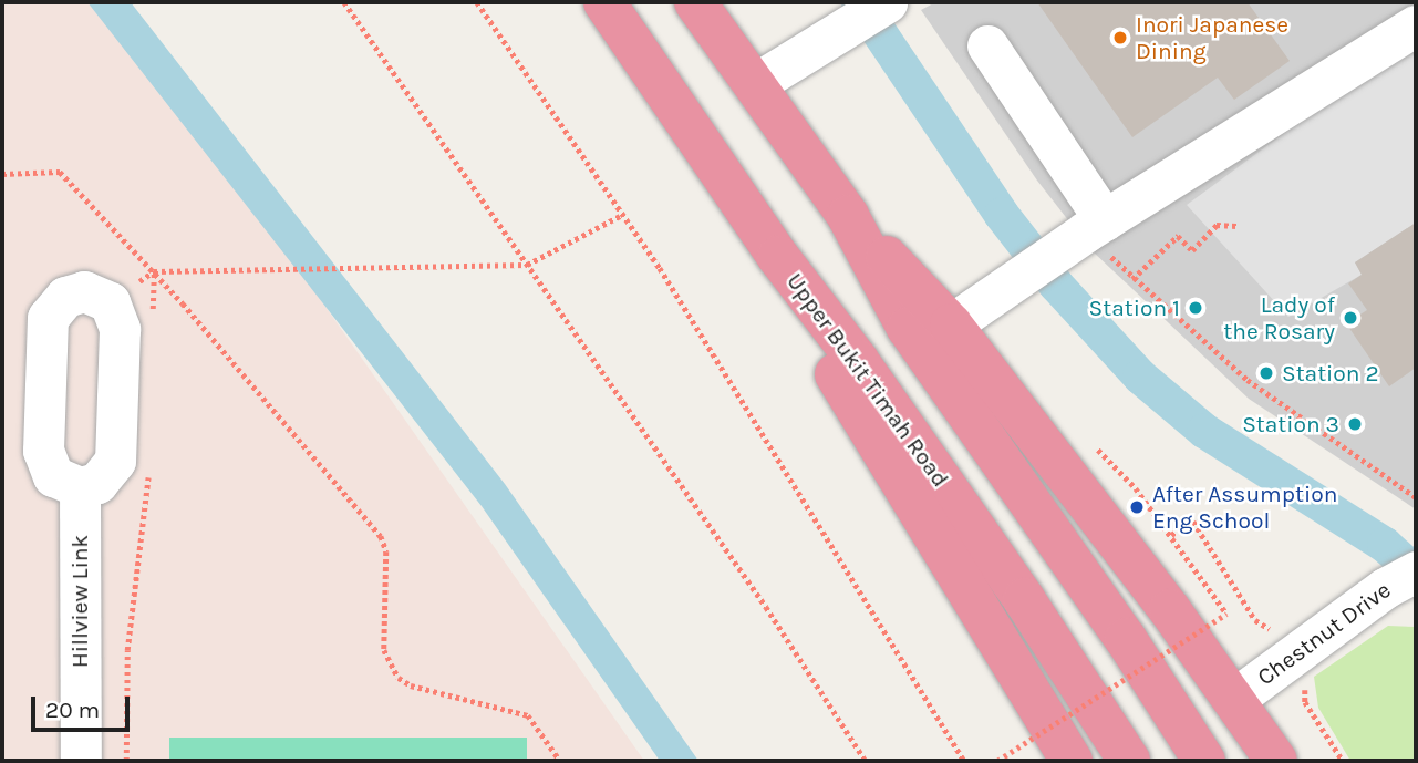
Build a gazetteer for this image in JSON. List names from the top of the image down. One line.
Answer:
{"streets":{"highway":["Upper Bukit Timah Road"],"street":["Hillview Link","Chestnut Drive"]},"places":["Inori Japanese Dining","Station 1","Lady of the Rosary","Station 2","Station 3","After Assumption Eng School"],"scale_bar":"20 m"}
